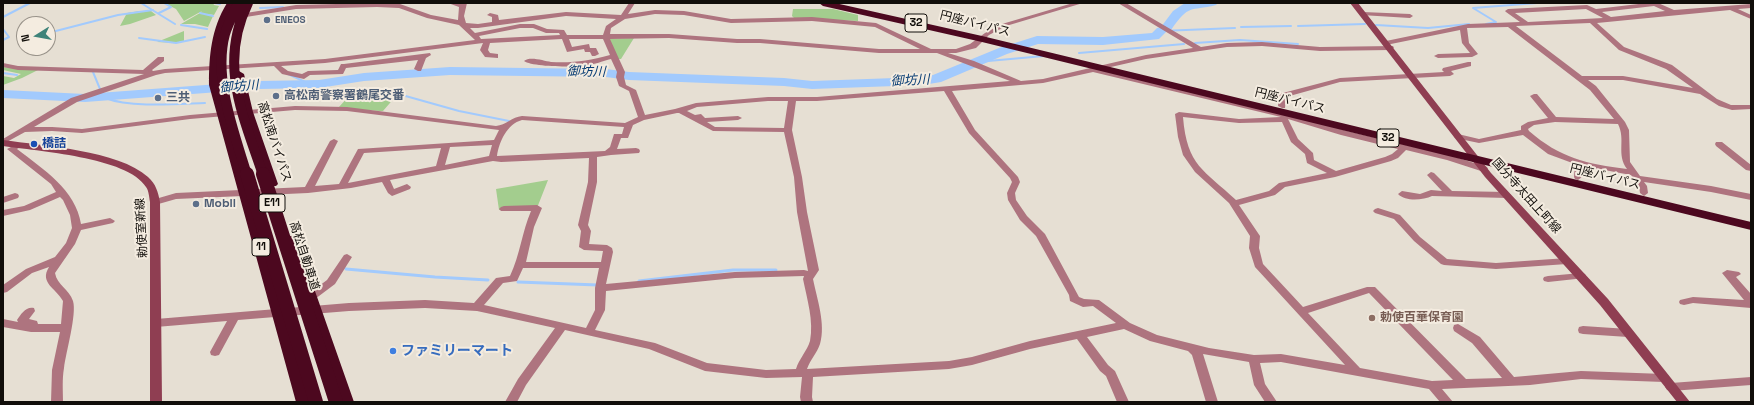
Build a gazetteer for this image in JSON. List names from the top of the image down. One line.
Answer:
{"streets":{"highway":["32","円座バイパス","高松南バイパス","E11","11","高松自動車道"],"main road":["国分寺太田上町線","勅使室新線"]},"crossings":[["円座バイパス","国分寺太田上町線"],["高松南バイパス","高松自動車道"]],"water":["御坊川"],"places":["ENEOS","高松南警察署鶴尾交番","三共","橋詰","Mobil","勅使百華保育園","ファミリーマート"],"north":"left"}
